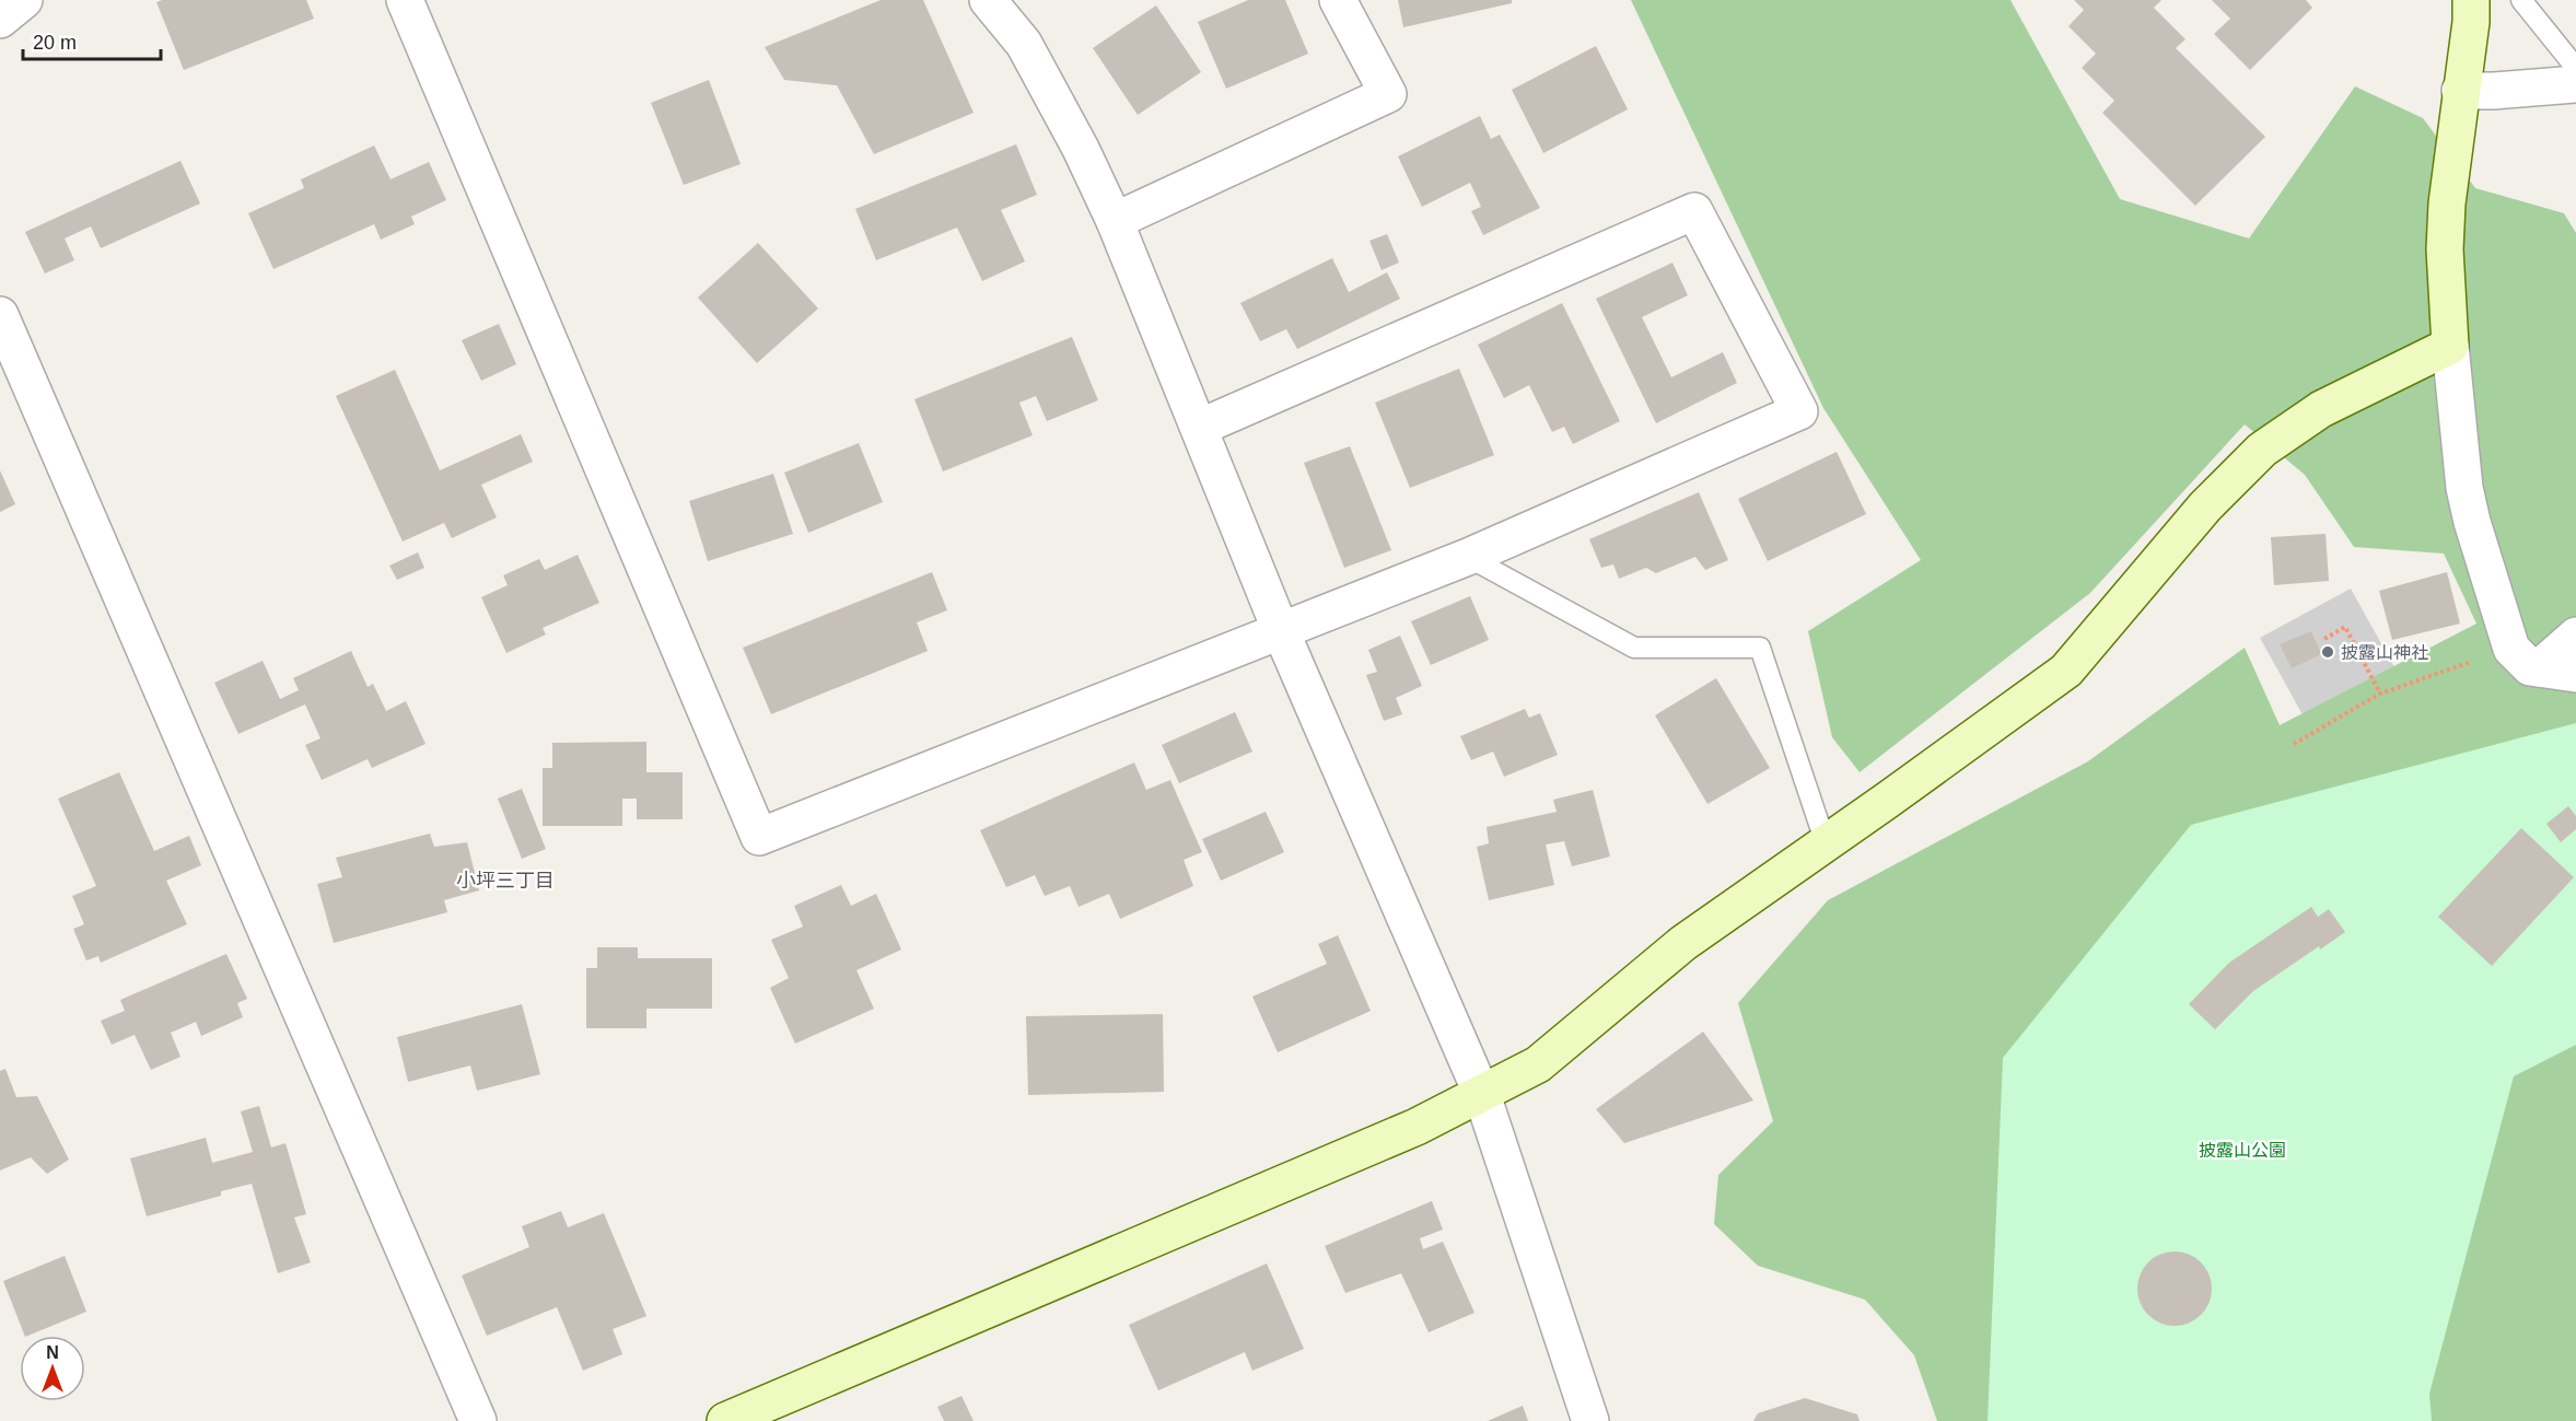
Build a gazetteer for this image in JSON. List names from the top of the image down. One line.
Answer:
{"districts":["小坪三丁目"],"parks":["披露山公園"],"places":["披露山神社"],"scale_bar":"20 m","north":"top"}
